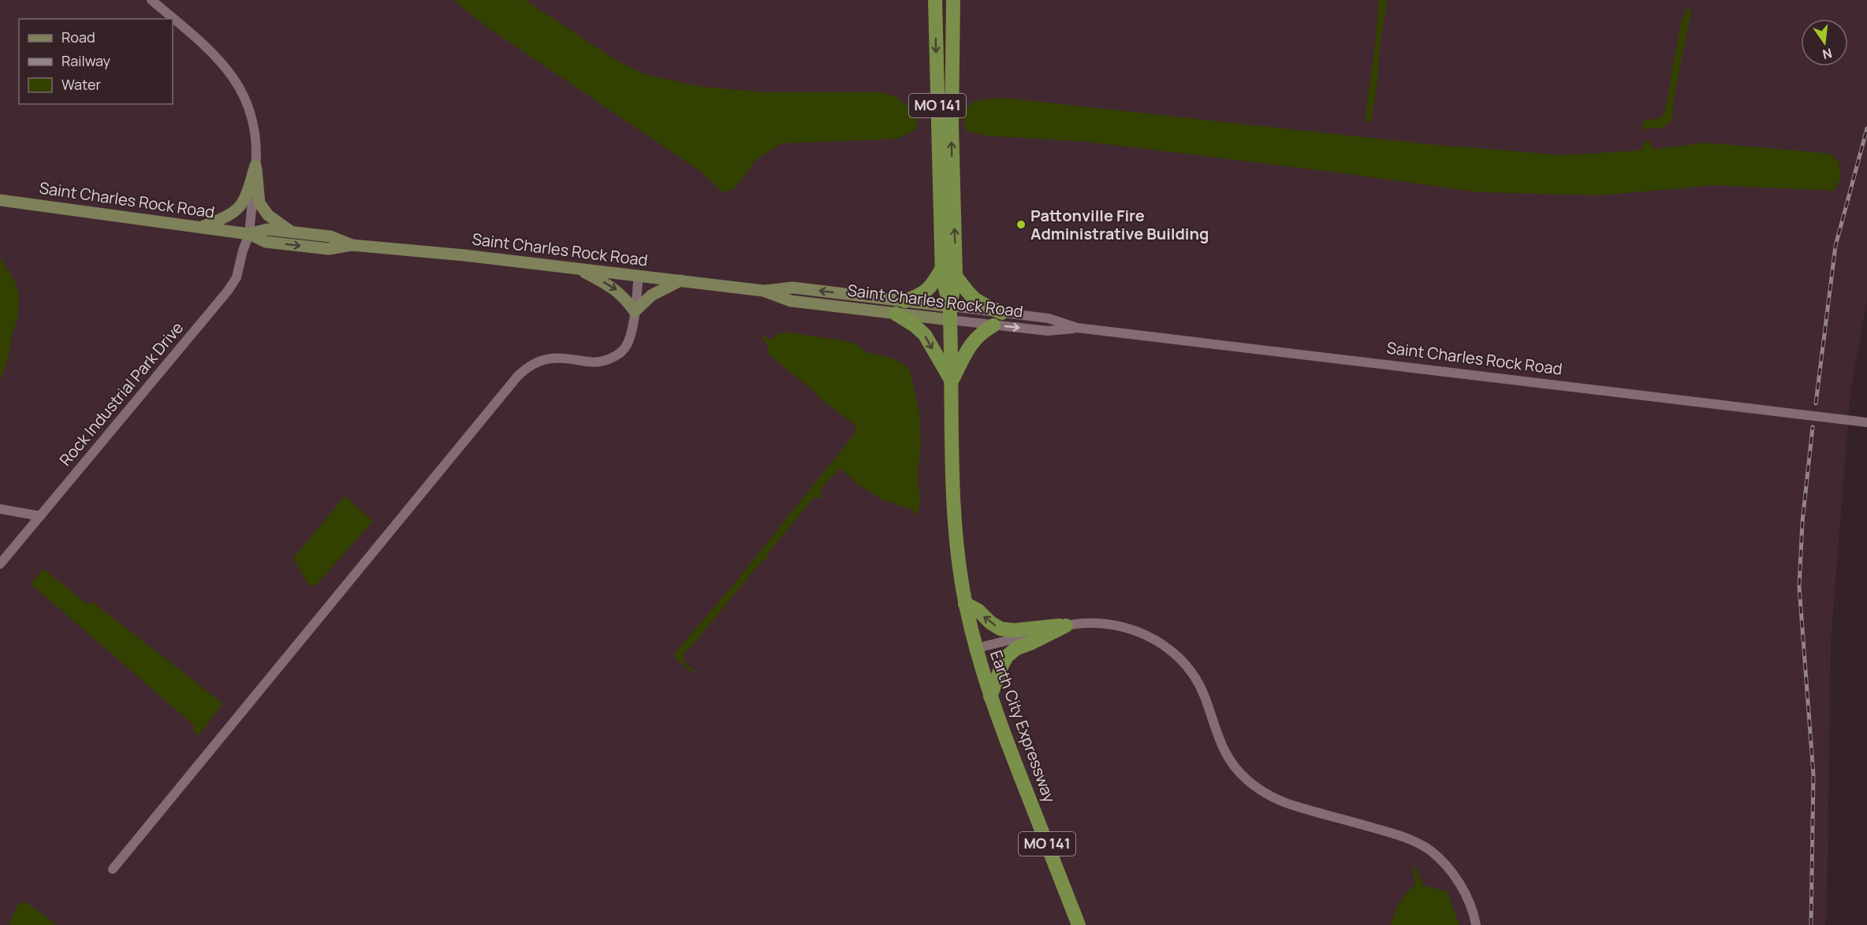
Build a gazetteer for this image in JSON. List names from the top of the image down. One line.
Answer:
{"streets":{"highway":["MO 141","Earth City Expressway"],"main road":["Saint Charles Rock Road"],"street":["Rock Industrial Park Drive"]},"crossings":[["Saint Charles Rock Road","Rock Industrial Park Drive"],["Saint Charles Rock Road","Earth City Expressway"]],"places":["Pattonville Fire Administrative Building"],"legend":["Road","Railway","Water"],"north":"bottom"}
